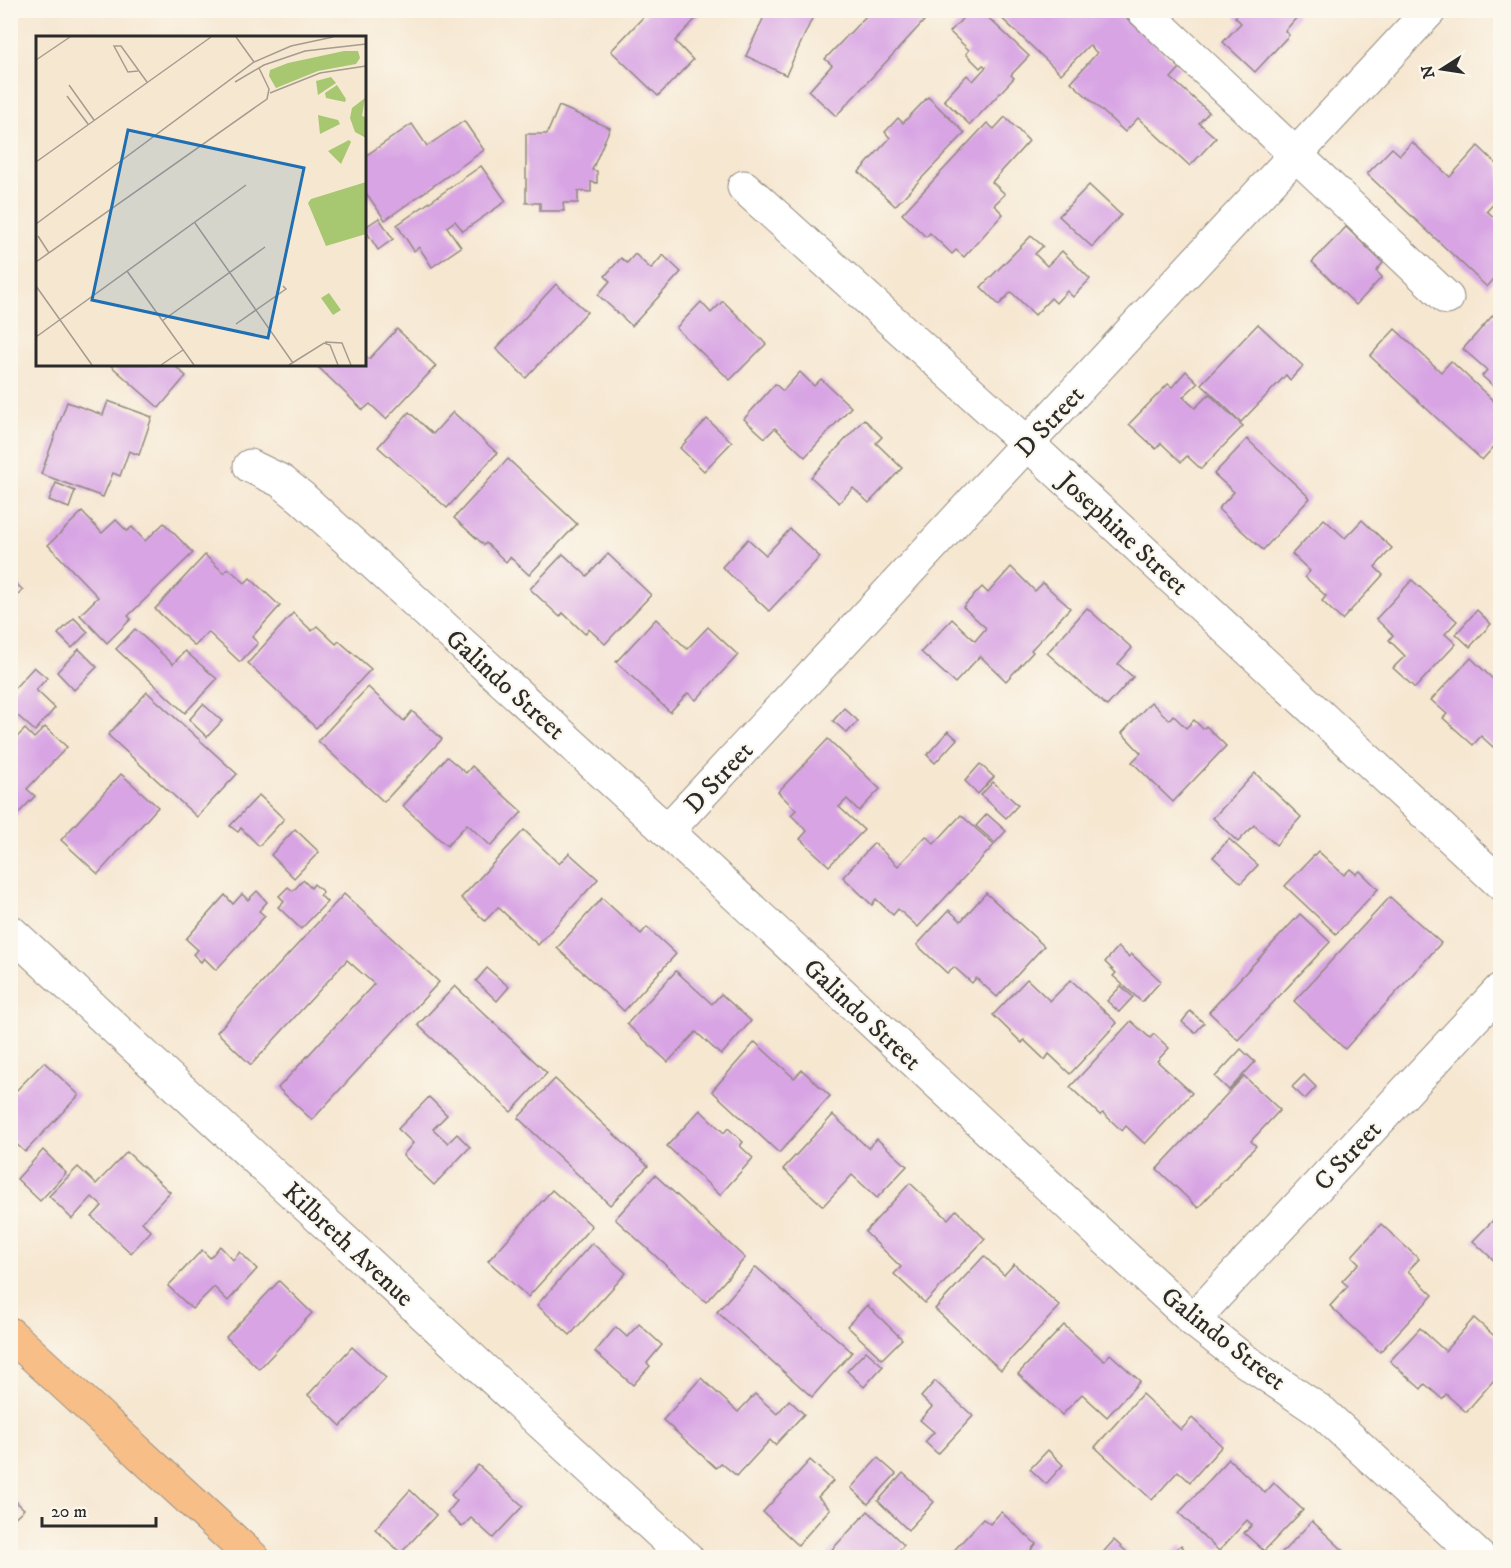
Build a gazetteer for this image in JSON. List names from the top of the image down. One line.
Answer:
{"streets":{"street":["D Street","Josephine Street","Galindo Street","C Street","Kilbreth Avenue"]},"crossings":[["D Street","Josephine Street"],["D Street","Galindo Street"],["Galindo Street","C Street"]],"scale_bar":"20 m","north":"left"}
